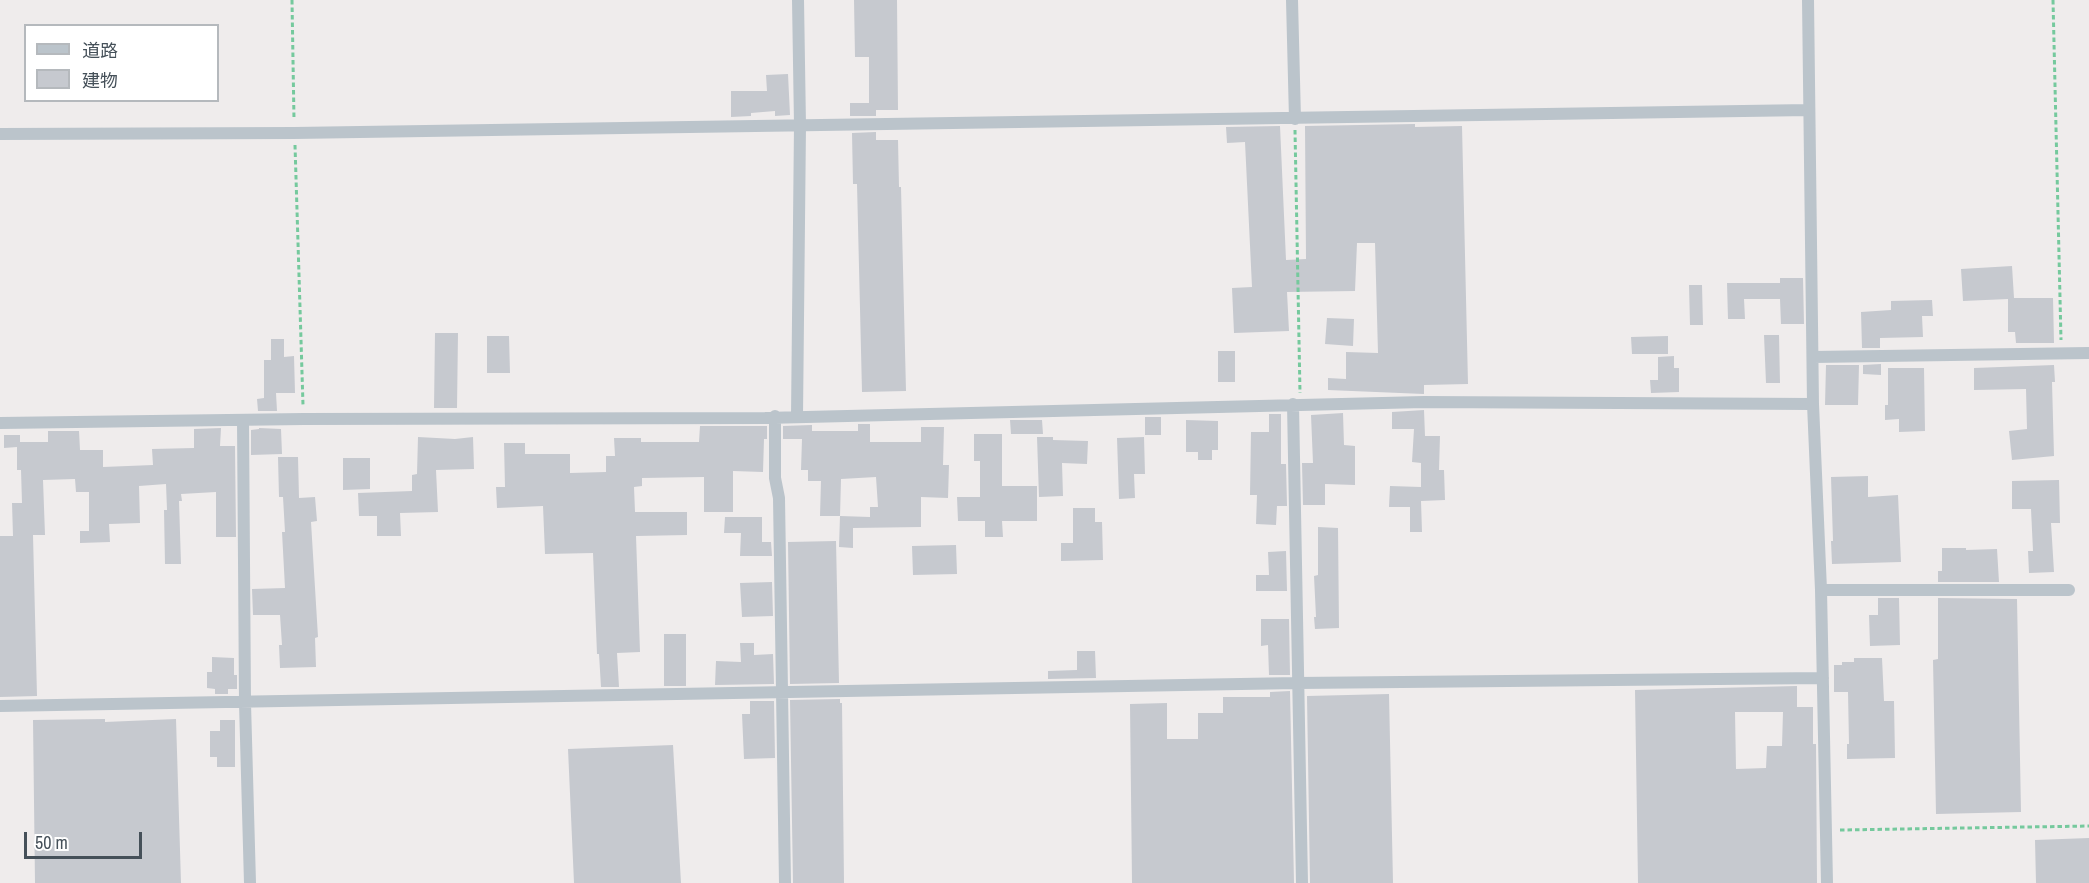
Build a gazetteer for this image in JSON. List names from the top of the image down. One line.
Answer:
{"legend":["道路","建物"],"scale_bar":"50 m"}
